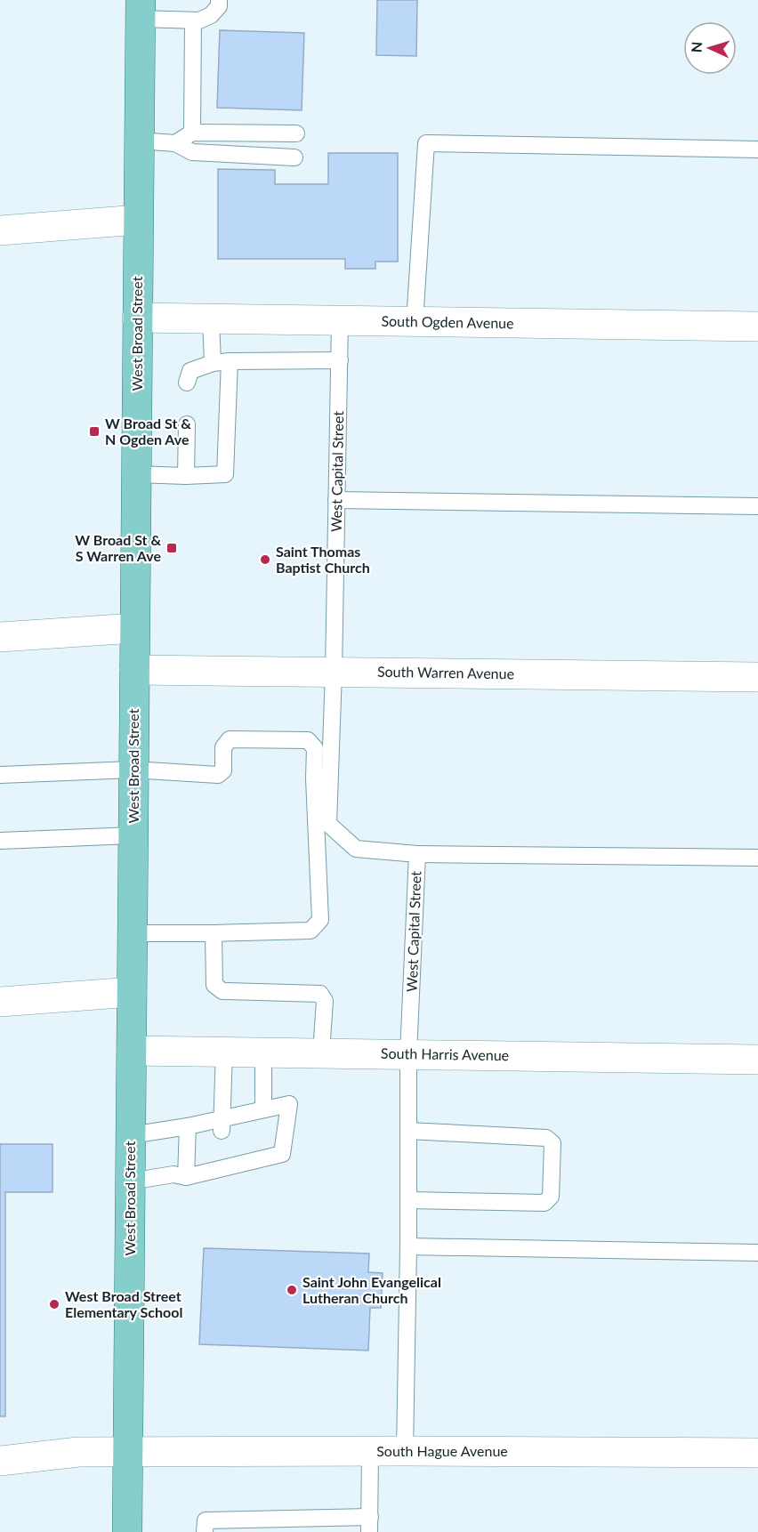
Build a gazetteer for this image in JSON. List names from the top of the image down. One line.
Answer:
{"streets":{"main road":["West Broad Street"],"street":["South Ogden Avenue","South Warren Avenue","South Harris Avenue","South Hague Avenue"],"lane":["West Capital Street"]},"crossings":[["South Ogden Avenue","West Broad Street"],["South Ogden Avenue","West Capital Street"],["West Broad Street","South Warren Avenue"],["West Broad Street","South Harris Avenue"],["West Broad Street","South Hague Avenue"],["West Capital Street","South Warren Avenue"],["West Capital Street","South Harris Avenue"],["West Capital Street","South Hague Avenue"]],"places":{"transit":["W Broad St & N Ogden Ave","W Broad St & S Warren Ave"],"other":["Saint Thomas Baptist Church","Saint John Evangelical Lutheran Church","West Broad Street Elementary School"]},"north":"left"}
